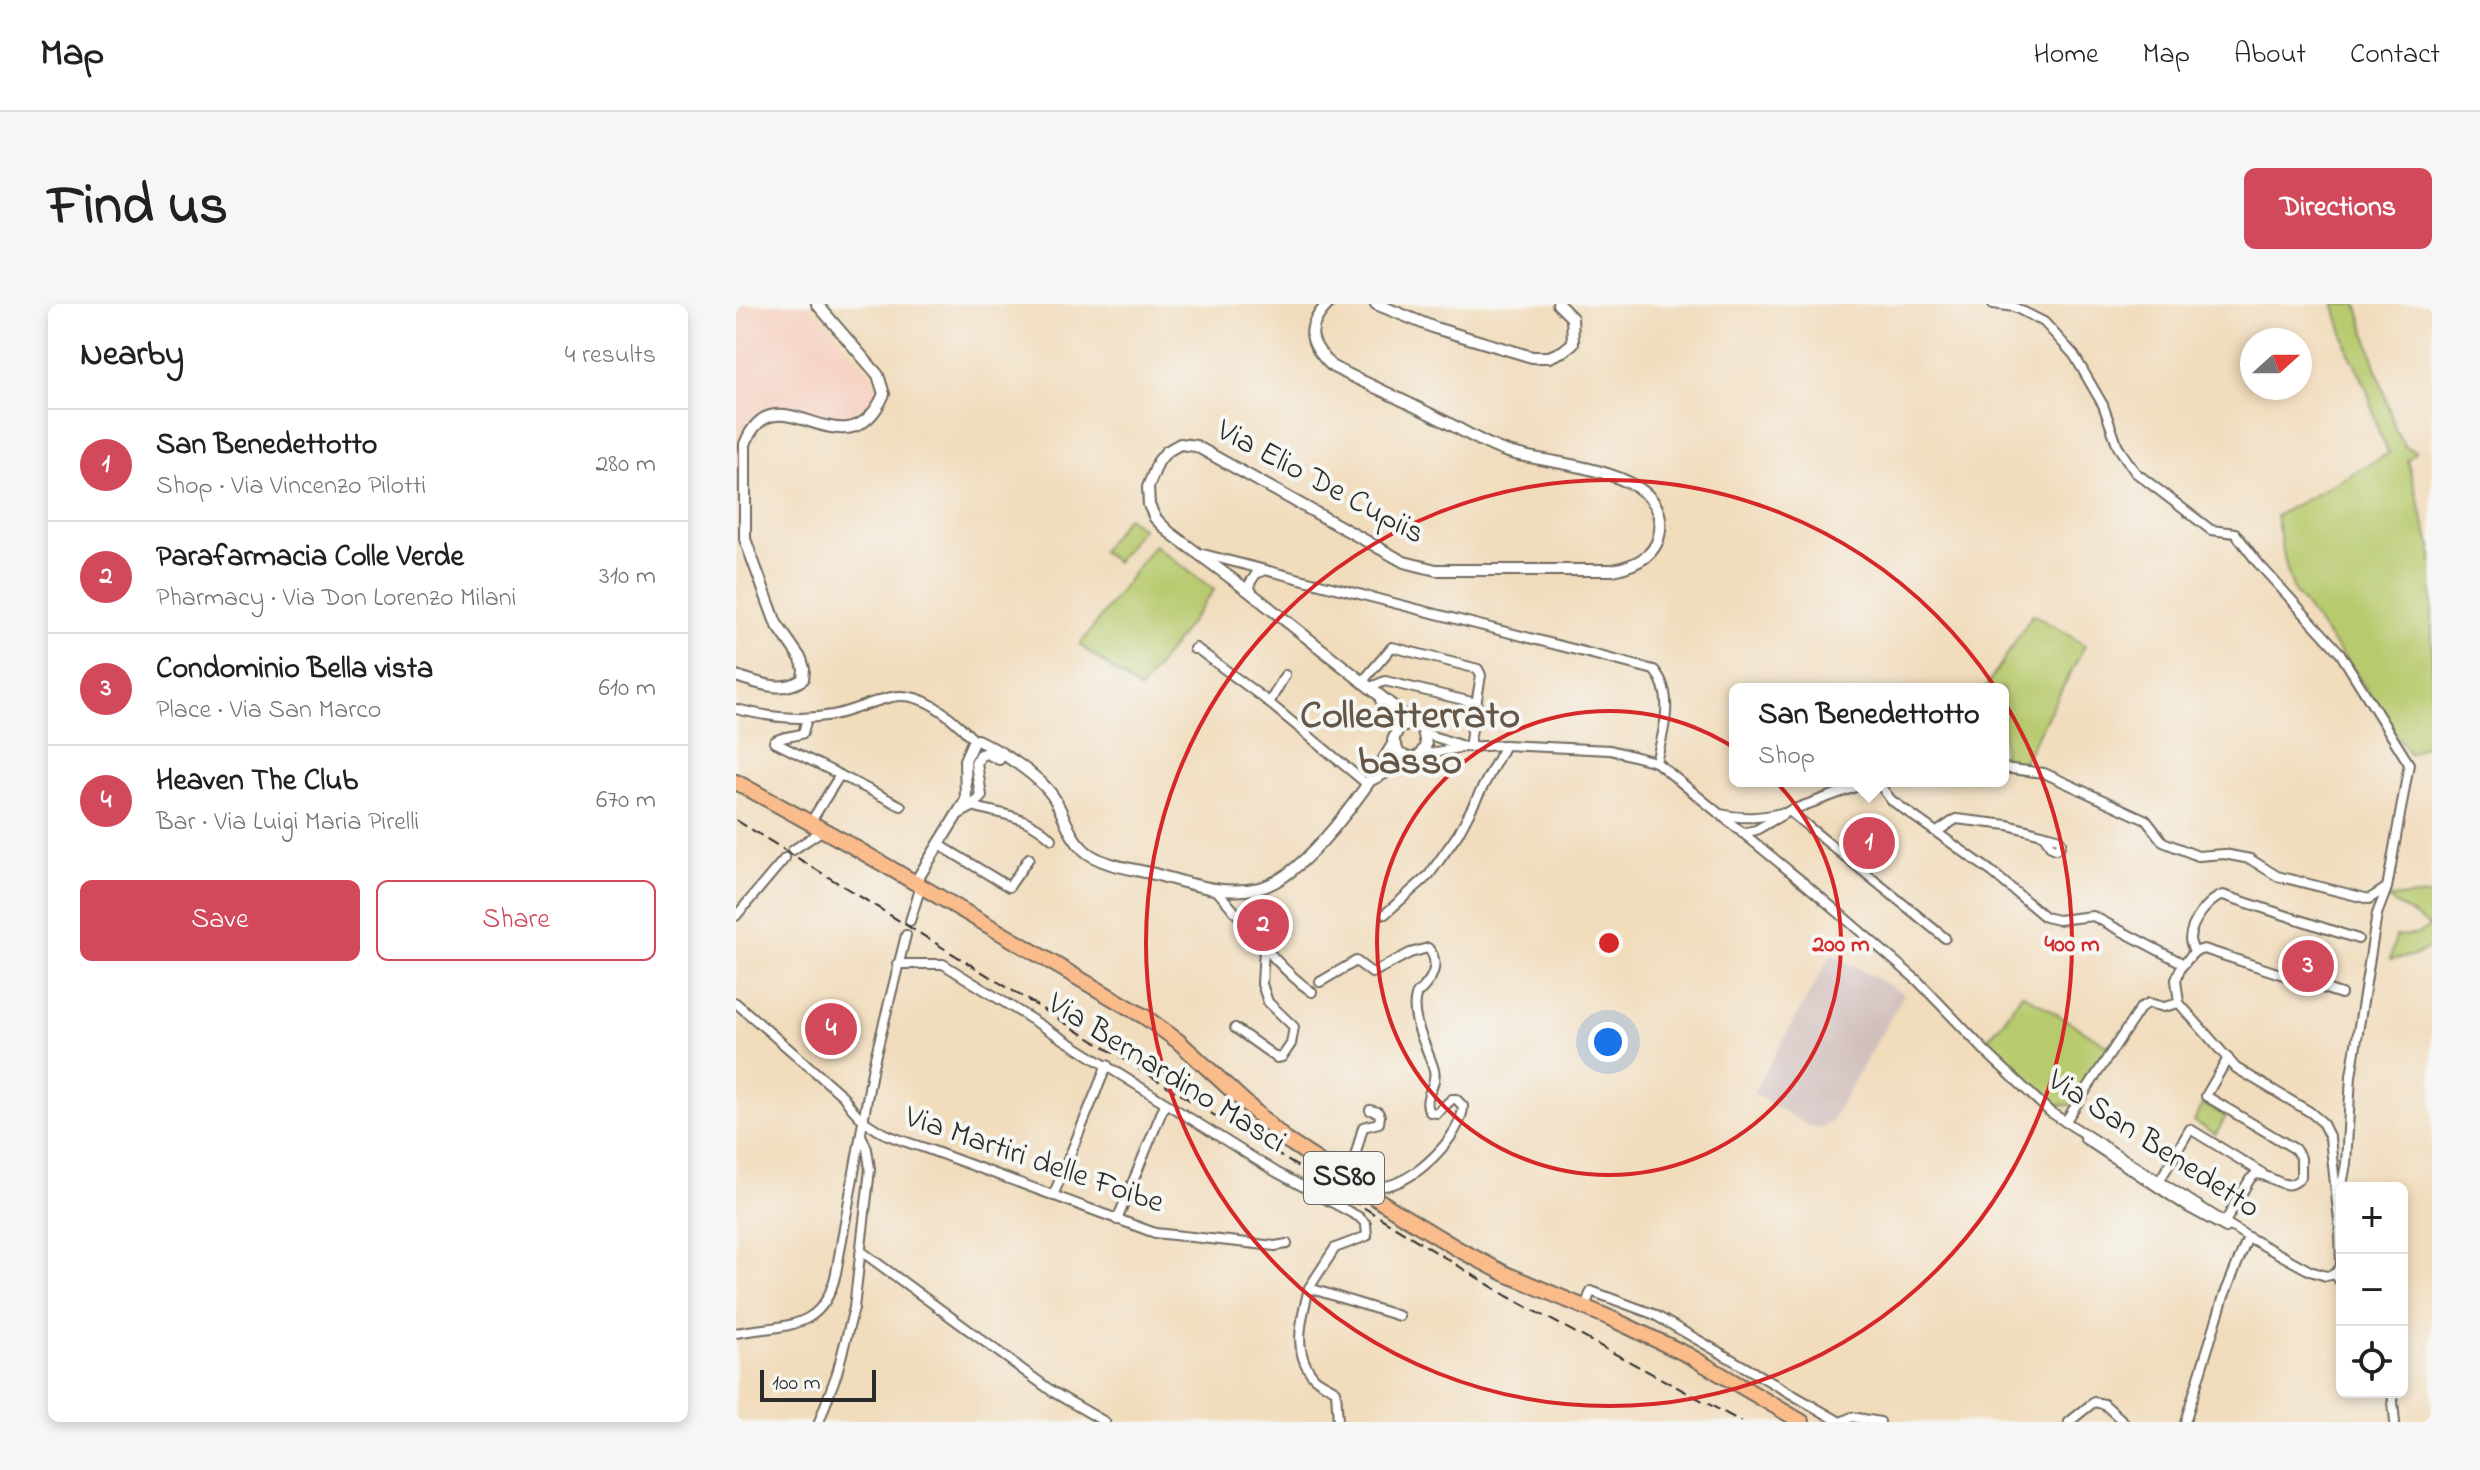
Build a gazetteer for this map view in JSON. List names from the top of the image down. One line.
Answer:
{"streets":{"main road":["SS80"],"street":["Via Elio De Cupiis","Via Bernardino Masci","Via San Benedetto","Via Martiri delle Foibe"]},"districts":["Colleatterrato basso"],"scale_bar":"100 m","north":"right","page":{"header":"Map","nav":["Home","Map","About","Contact"],"title":"Find us","buttons":["Directions",["Save","Share"]],"heading":["Nearby","4 results"],"list":[{"mark":"1","name":"San Benedettotto","note":"Shop · Via Vincenzo Pilotti","value":"280 m"},{"mark":"2","name":"Parafarmacia Colle Verde","note":"Pharmacy · Via Don Lorenzo Milani","value":"310 m"},{"mark":"3","name":"Condominio Bella vista","note":"Place · Via San Marco","value":"610 m"},{"mark":"4","name":"Heaven The Club","note":"Bar · Via Luigi Maria Pirelli","value":"670 m"}],"popup":["San Benedettotto","Shop"],"pins":["1","2","3","4"],"map_buttons":["+","−"],"scale":"100 m"},"rings":["200 m","400 m"]}
